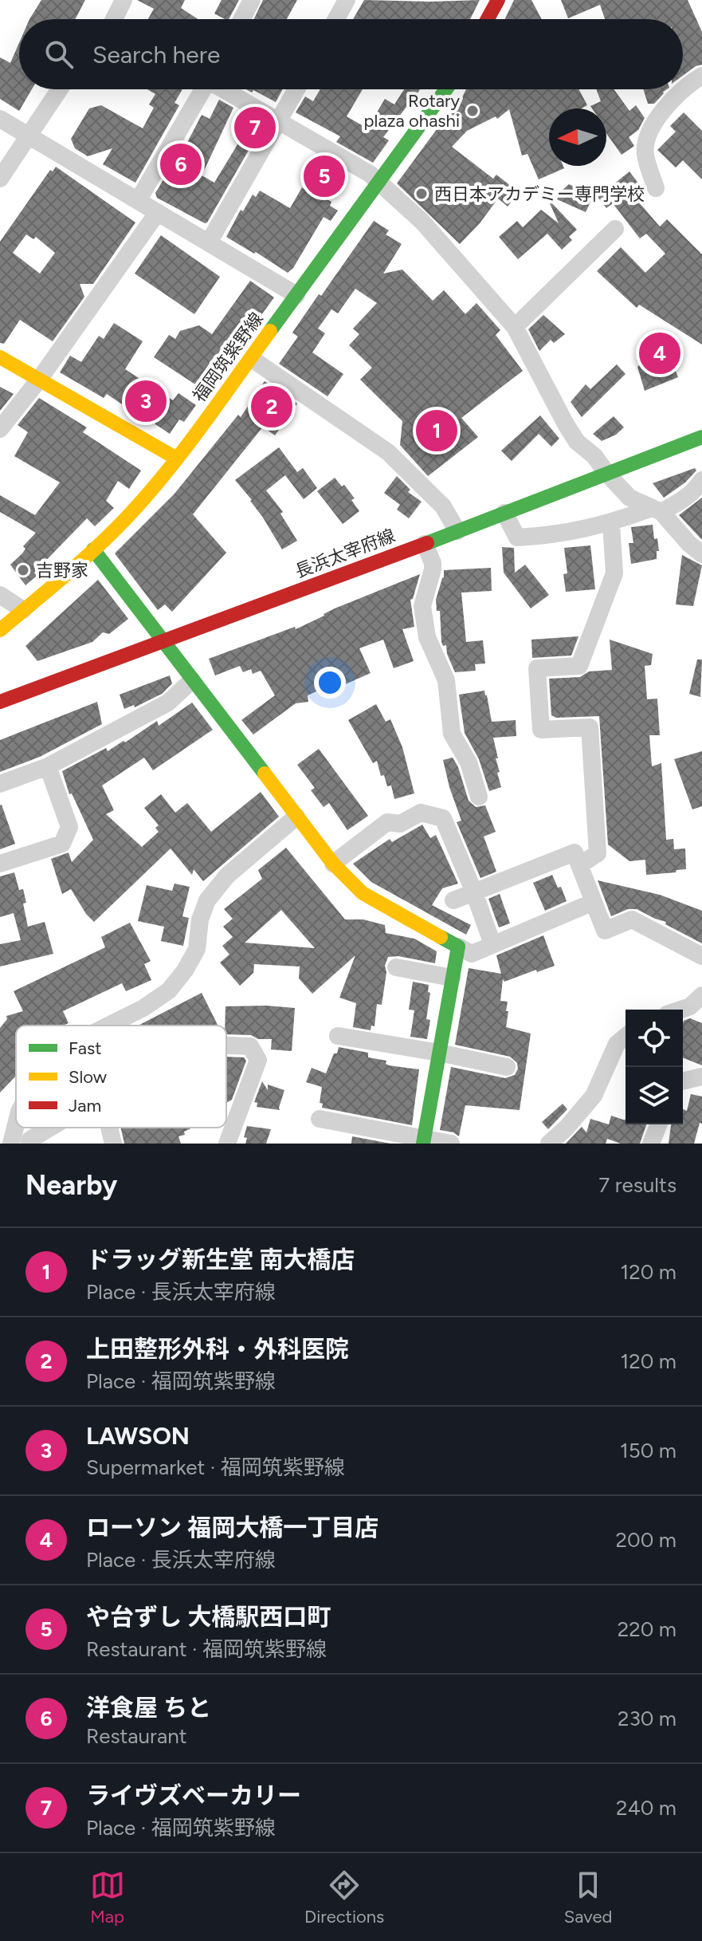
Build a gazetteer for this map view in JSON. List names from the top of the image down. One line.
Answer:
{"streets":{"street":["福岡筑紫野線","長浜太宰府線"]},"places":["Rotary plaza ohashi","西日本アカデミー専門学校","吉野家"],"legend":["Fast","Slow","Jam"],"north":"left","page":{"search":"Search here","pins":["7","6","5","4","3","2","1"],"heading":["Nearby","7 results"],"list":[{"mark":"1","name":"ドラッグ新生堂 南大橋店","note":"Place · 長浜太宰府線","value":"120 m"},{"mark":"2","name":"上田整形外科・外科医院","note":"Place · 福岡筑紫野線","value":"120 m"},{"mark":"3","name":"LAWSON","note":"Supermarket · 福岡筑紫野線","value":"150 m"},{"mark":"4","name":"ローソン 福岡大橋一丁目店","note":"Place · 長浜太宰府線","value":"200 m"},{"mark":"5","name":"や台ずし 大橋駅西口町","note":"Restaurant · 福岡筑紫野線","value":"220 m"},{"mark":"6","name":"洋食屋 ちと","note":"Restaurant","value":"230 m"},{"mark":"7","name":"ライヴズベーカリー","note":"Place · 福岡筑紫野線","value":"240 m"}],"nav":["Map","Directions","Saved"]}}
